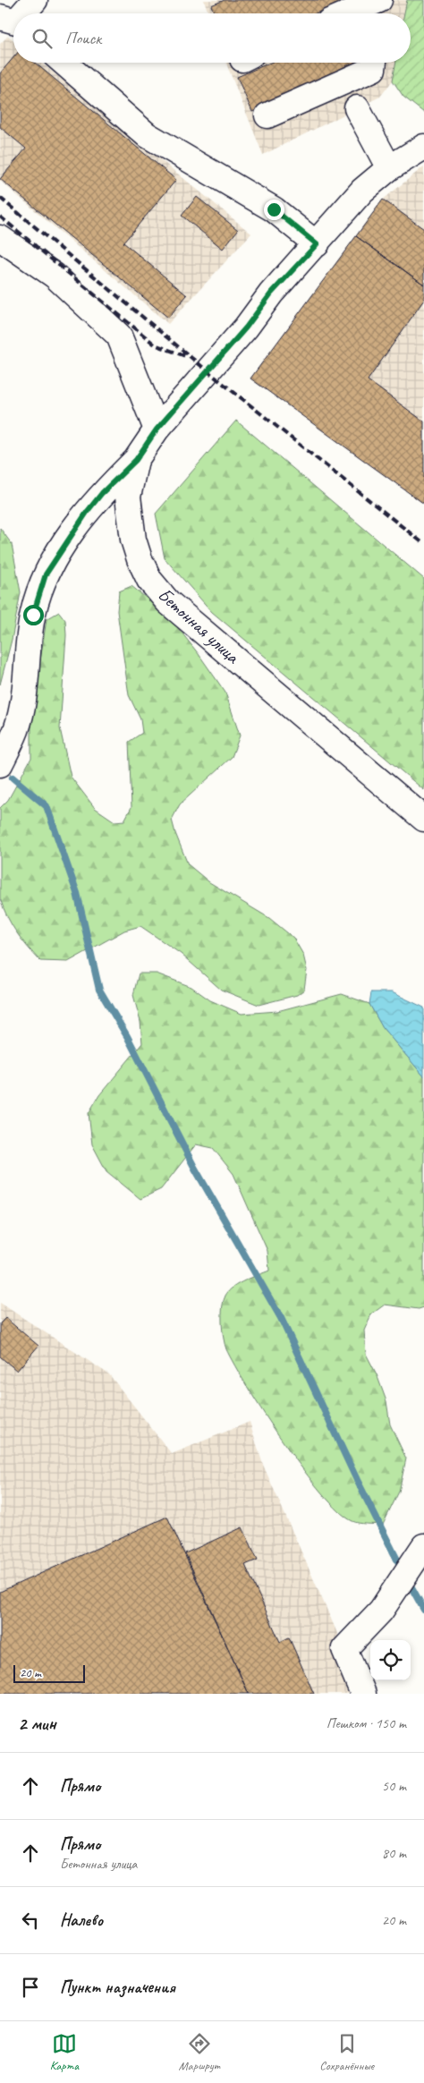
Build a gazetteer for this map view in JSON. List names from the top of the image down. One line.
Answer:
{"streets":{"street":["Бетонная улица"]},"scale_bar":"20 m","page":{"search":"Поиск","scale":"20 m","heading":["2 мин","Пешком · 150 m"],"list":[["Прямо","50 m"],["Прямо","Бетонная улица","80 m"],["Налево","20 m"],"Пункт назначения"],"nav":["Карта","Маршрут","Сохранённые"]}}
